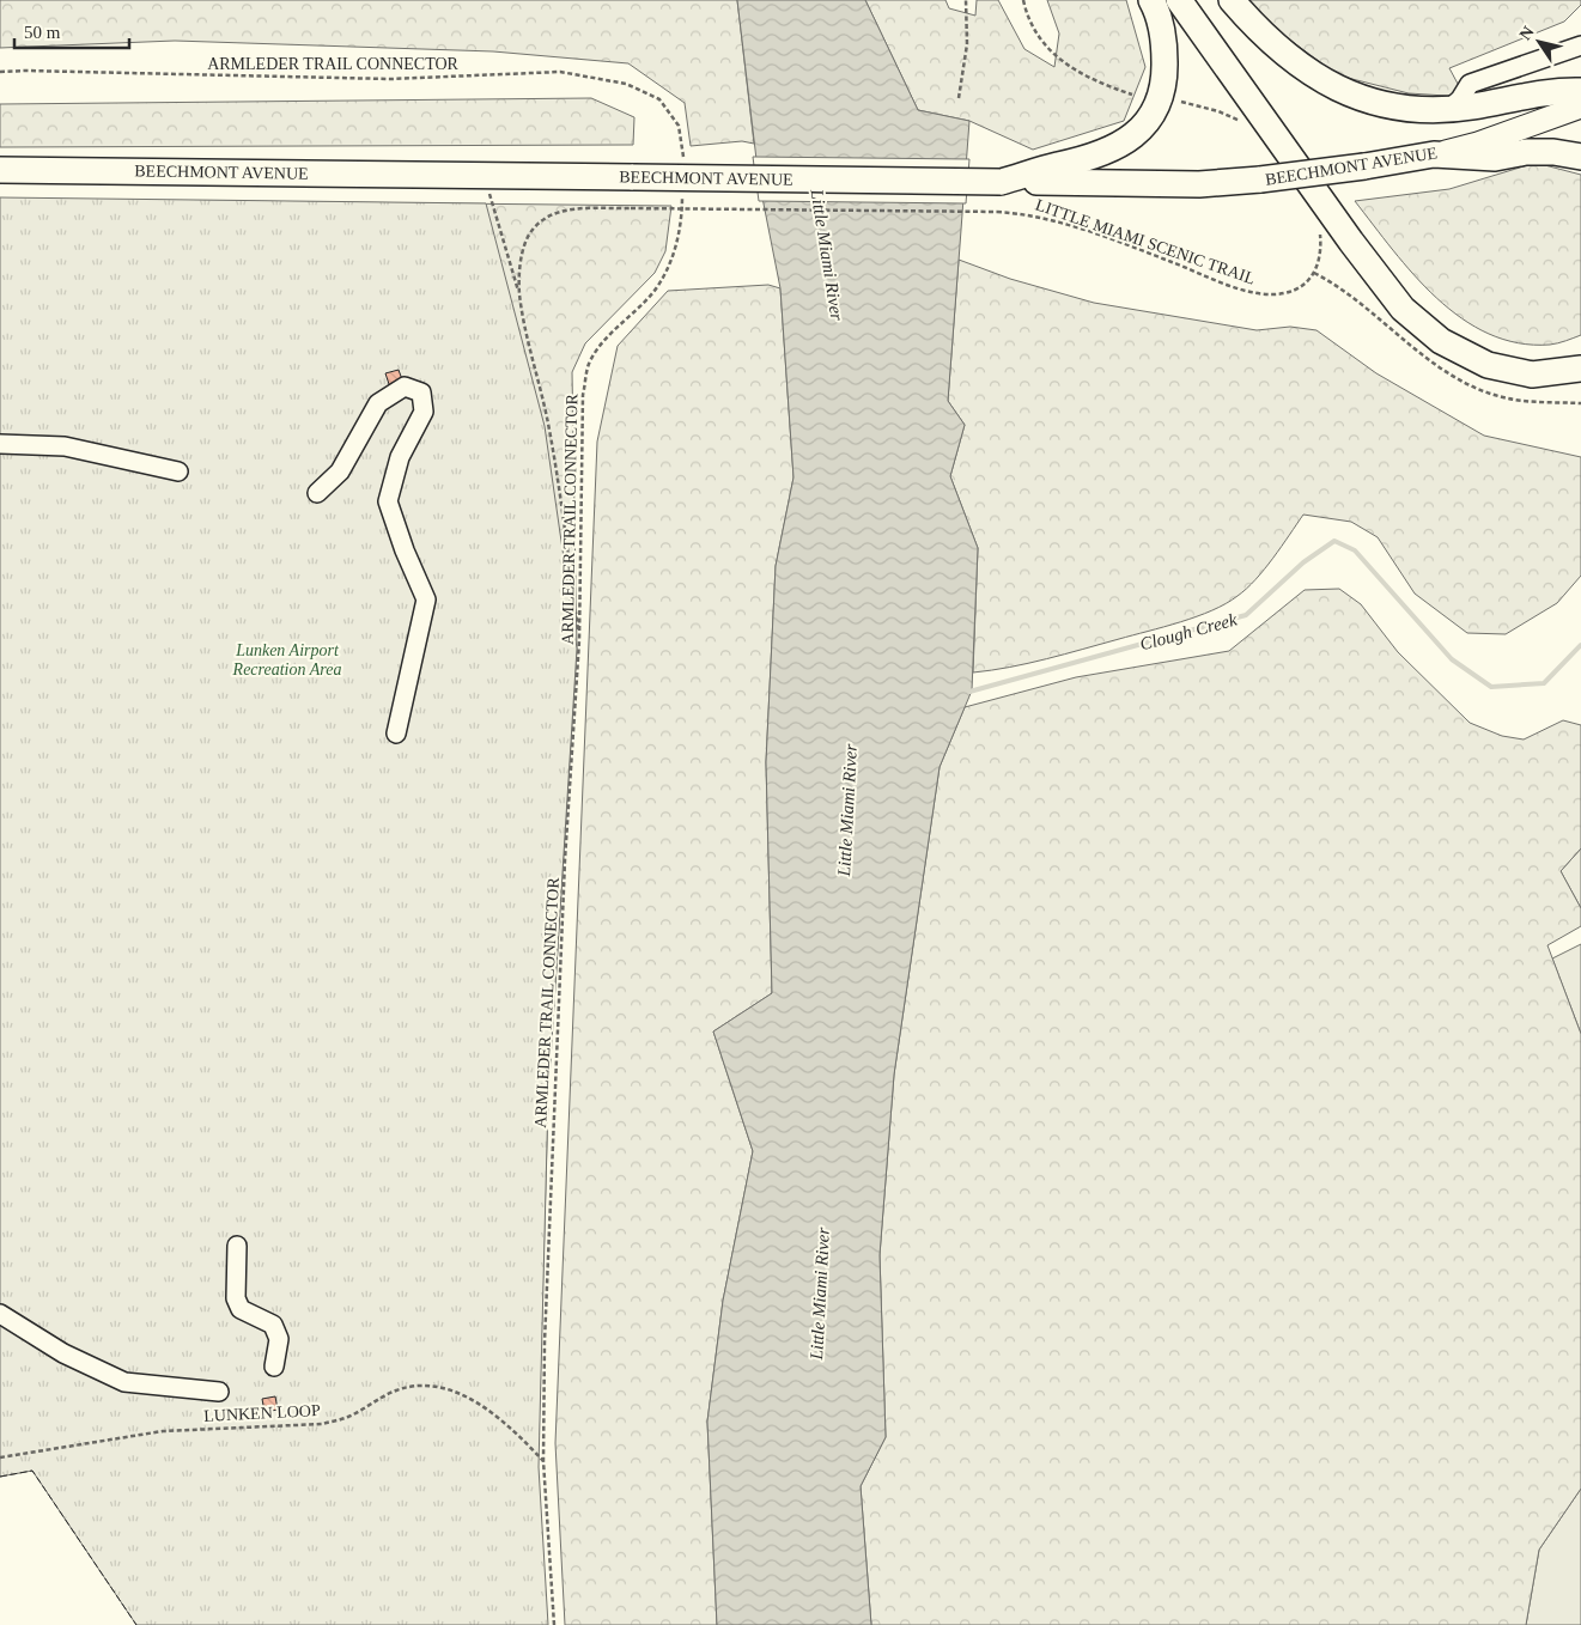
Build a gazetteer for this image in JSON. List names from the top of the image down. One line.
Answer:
{"streets":{"highway":["BEECHMONT AVENUE"],"path":["ARMLEDER TRAIL CONNECTOR","LITTLE MIAMI SCENIC TRAIL","LUNKEN LOOP"]},"crossings":[["ARMLEDER TRAIL CONNECTOR","LITTLE MIAMI SCENIC TRAIL"],["ARMLEDER TRAIL CONNECTOR","LUNKEN LOOP"]],"water":["Little Miami River","Clough Creek"],"parks":["Lunken Airport Recreation Area"],"scale_bar":"50 m","north":"top left"}
